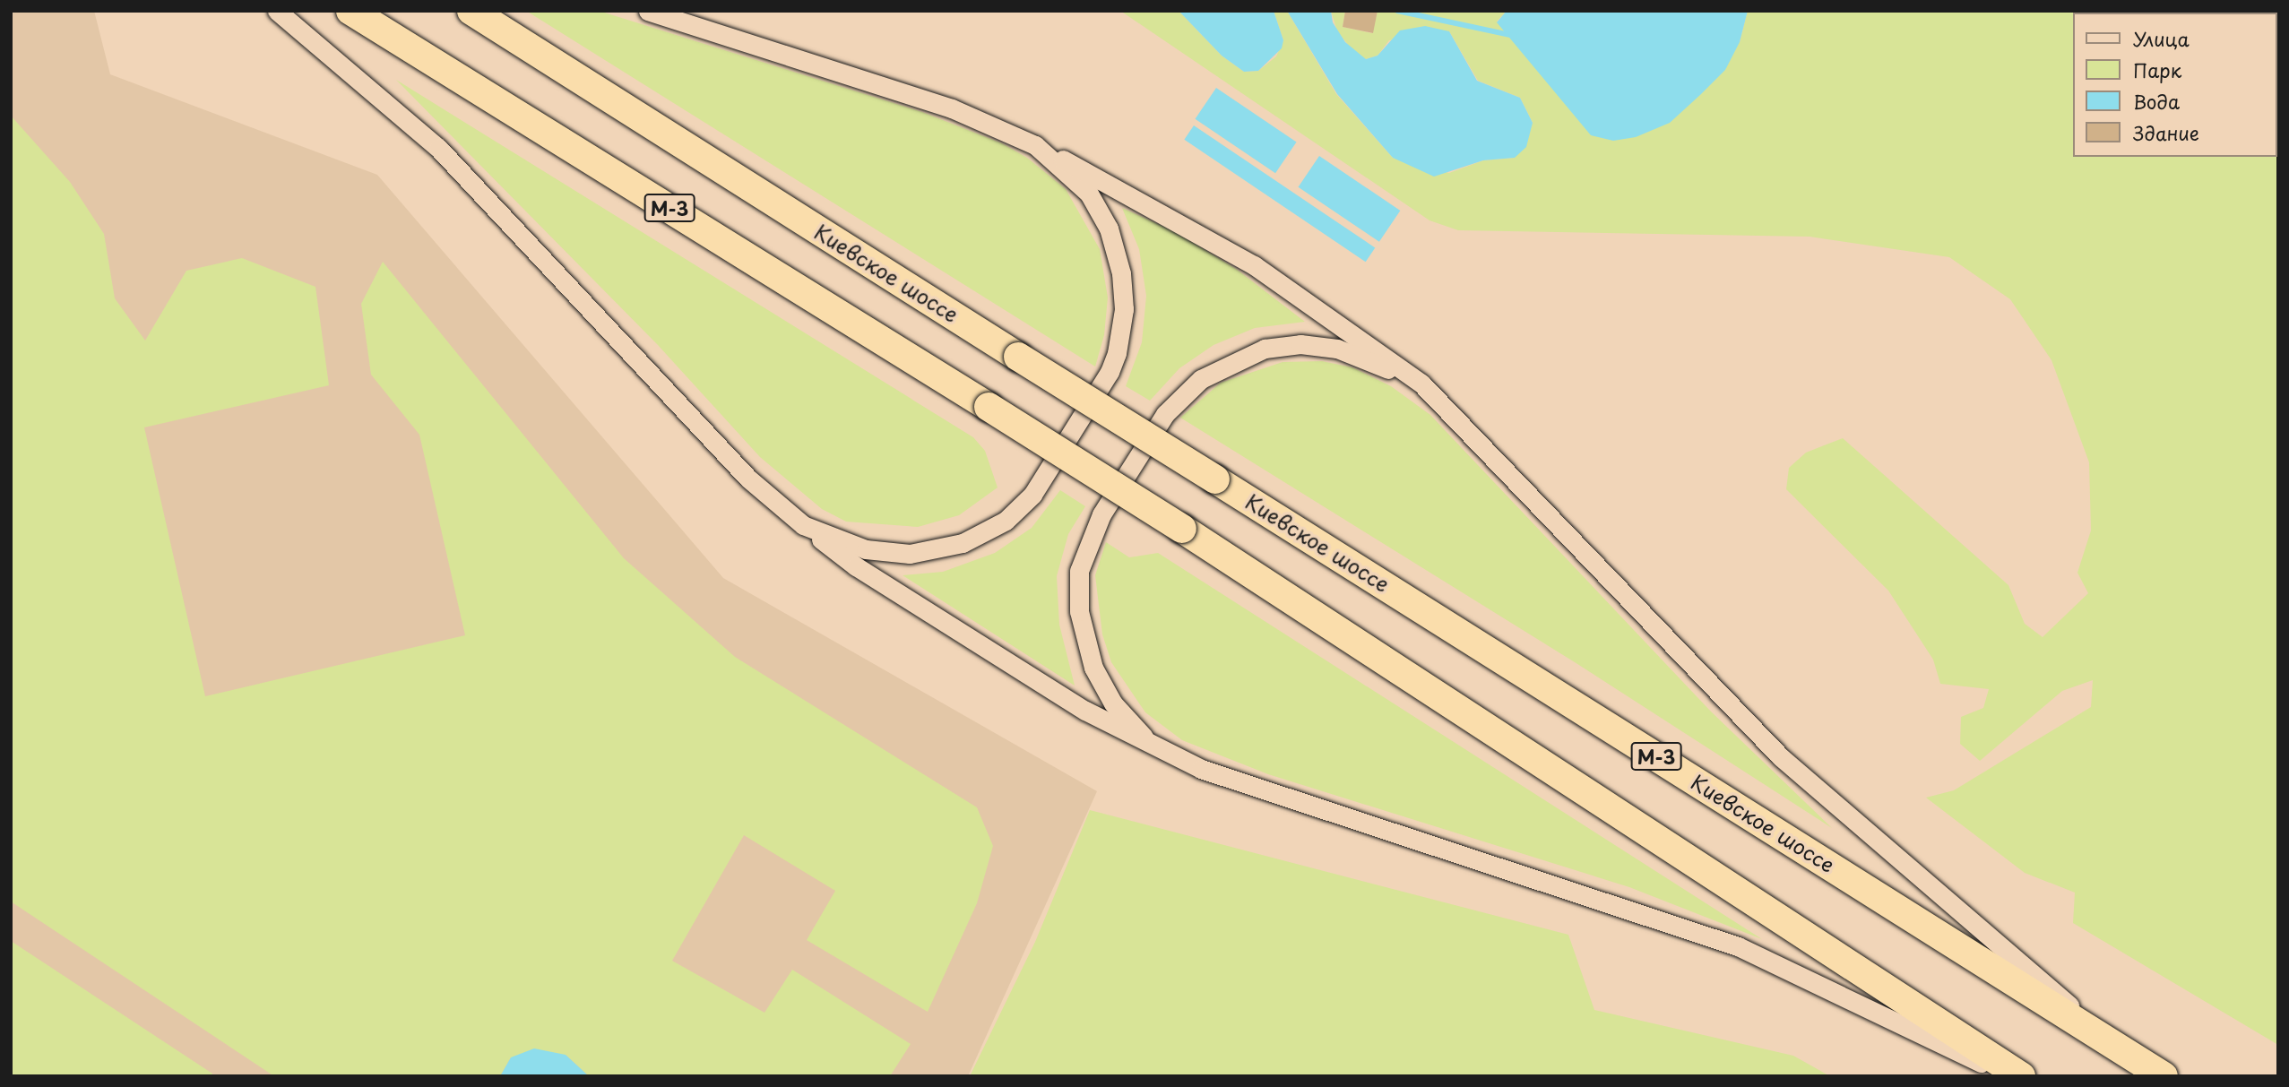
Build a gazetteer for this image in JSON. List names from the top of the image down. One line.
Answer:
{"streets":{"highway":["М-3","Киевское шоссе"]},"legend":["Улица","Парк","Вода","Здание"]}
